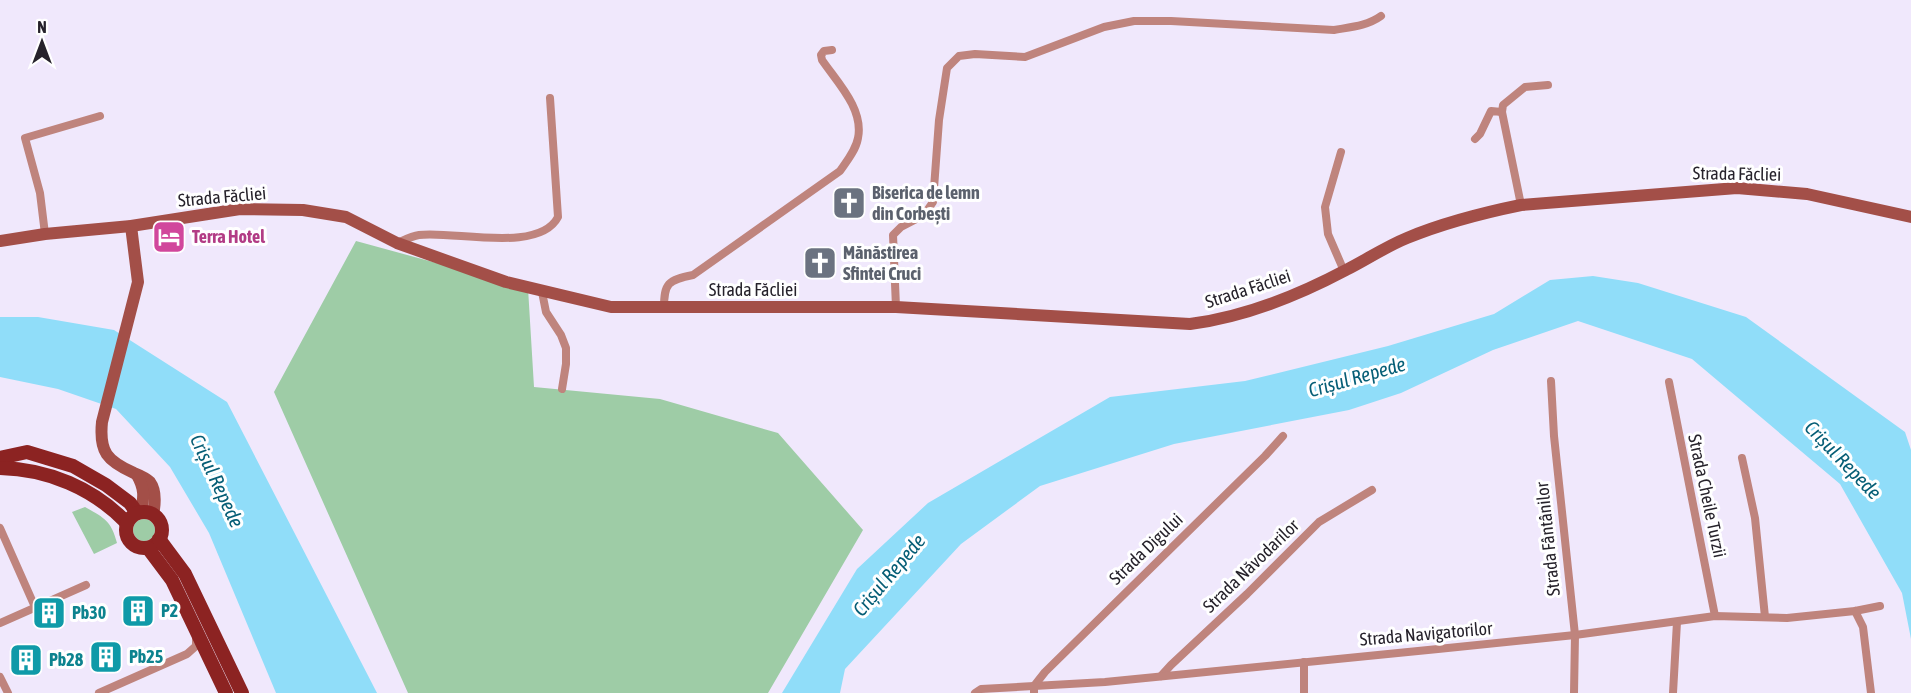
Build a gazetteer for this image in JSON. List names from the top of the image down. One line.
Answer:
{"streets":{"street":["Strada Făcliei","Strada Cheile Turzii","Strada Fântânilor","Strada Digului","Strada Năvodarilor","Strada Navigatorilor"]},"crossings":[["Strada Cheile Turzii","Strada Navigatorilor"],["Strada Fântânilor","Strada Navigatorilor"],["Strada Digului","Strada Navigatorilor"],["Strada Năvodarilor","Strada Navigatorilor"]],"water":["Crișul Repede"],"places":{"church":["Biserica de lemn din Corbești","Mănăstirea Sfintei Cruci"],"hotel":["Terra Hotel"],"building":["P2","Pb30","Pb25","Pb28"]},"north":"top"}
